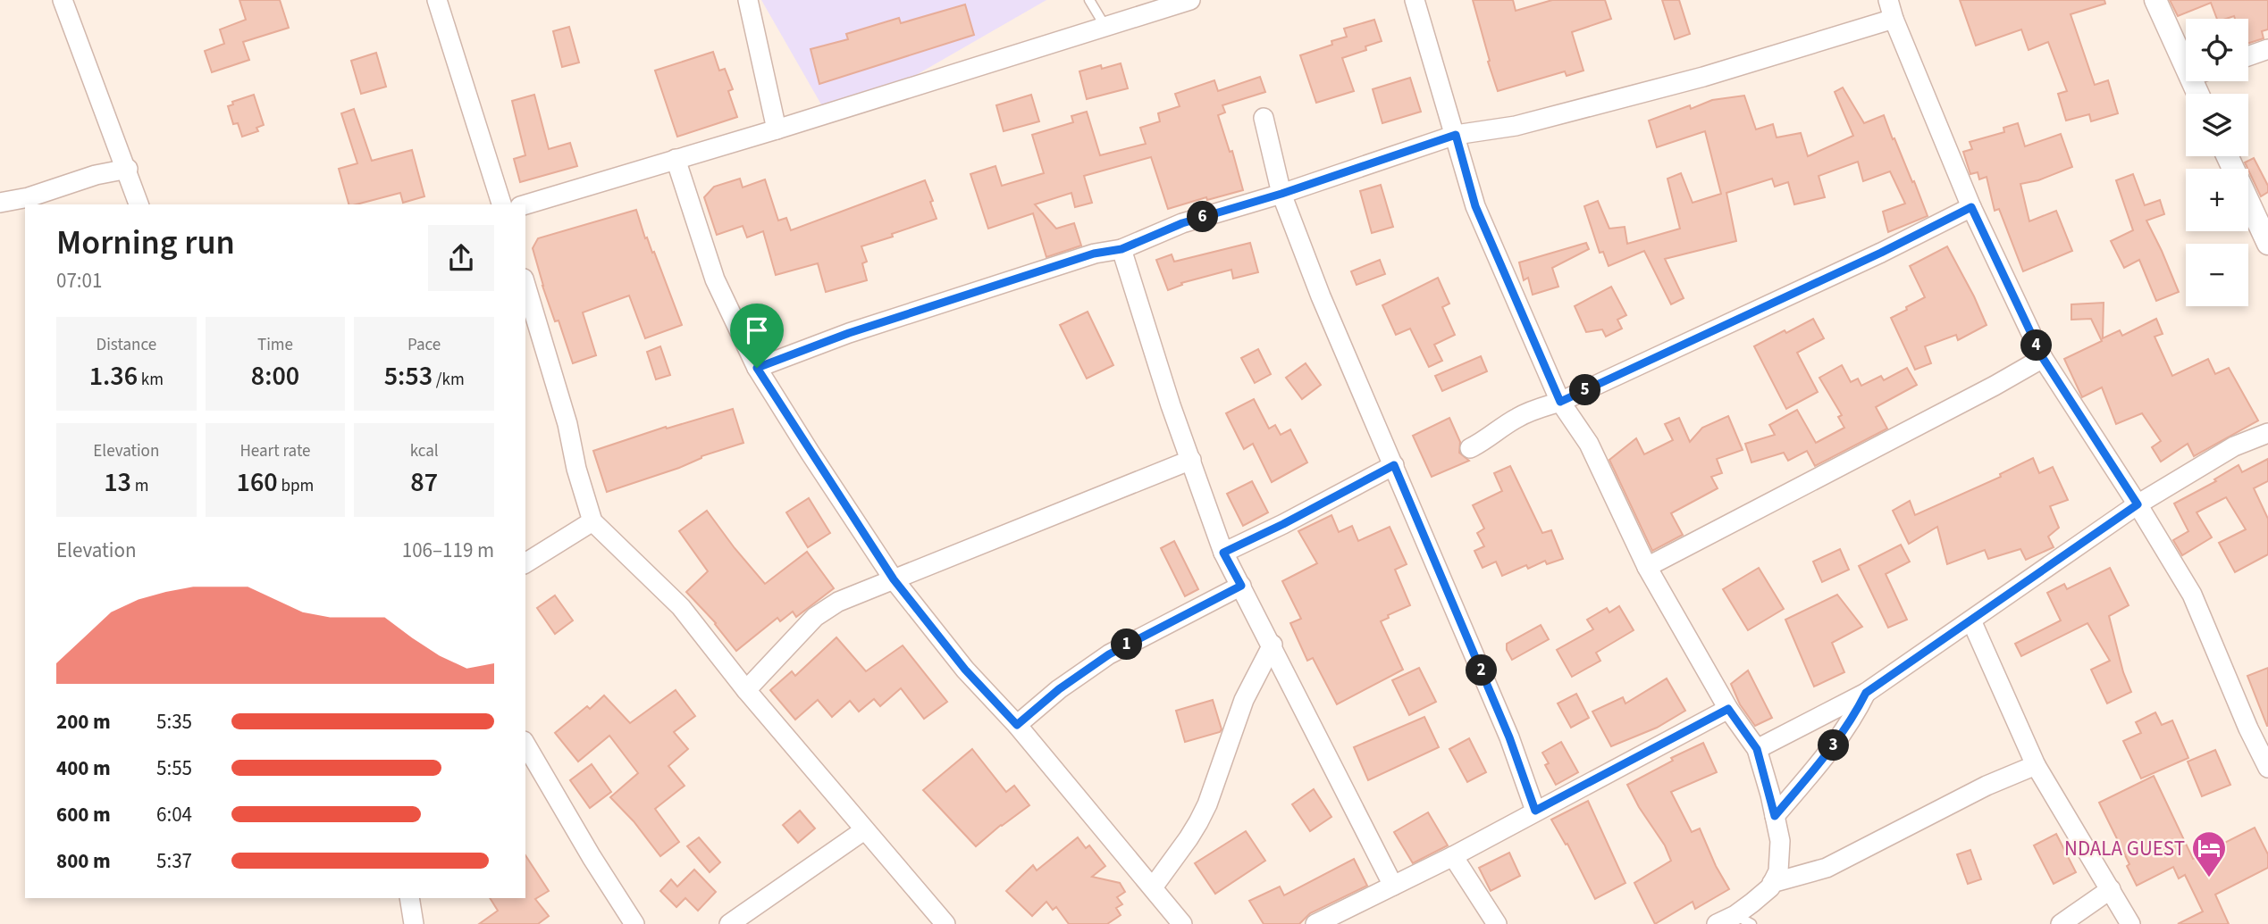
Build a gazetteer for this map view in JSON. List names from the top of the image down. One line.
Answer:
{"places":{"hotel":["NDALA GUEST"]},"page":{"map_buttons":["+","−"],"pins":["6","4","5","1","2","3"],"heading":["Morning run","07:01"],"stats":[["Distance","1.36 km"],["Time","8:00"],["Pace","5:53 /km"],["Elevation","13 m"],["Heart rate","160 bpm"],["kcal","87"]],"chart":["Elevation","106–119 m"],"list":[{"name":"200 m","note":"5:35"},{"name":"400 m","note":"5:55"},{"name":"600 m","note":"6:04"},{"name":"800 m","note":"5:37"}]}}
